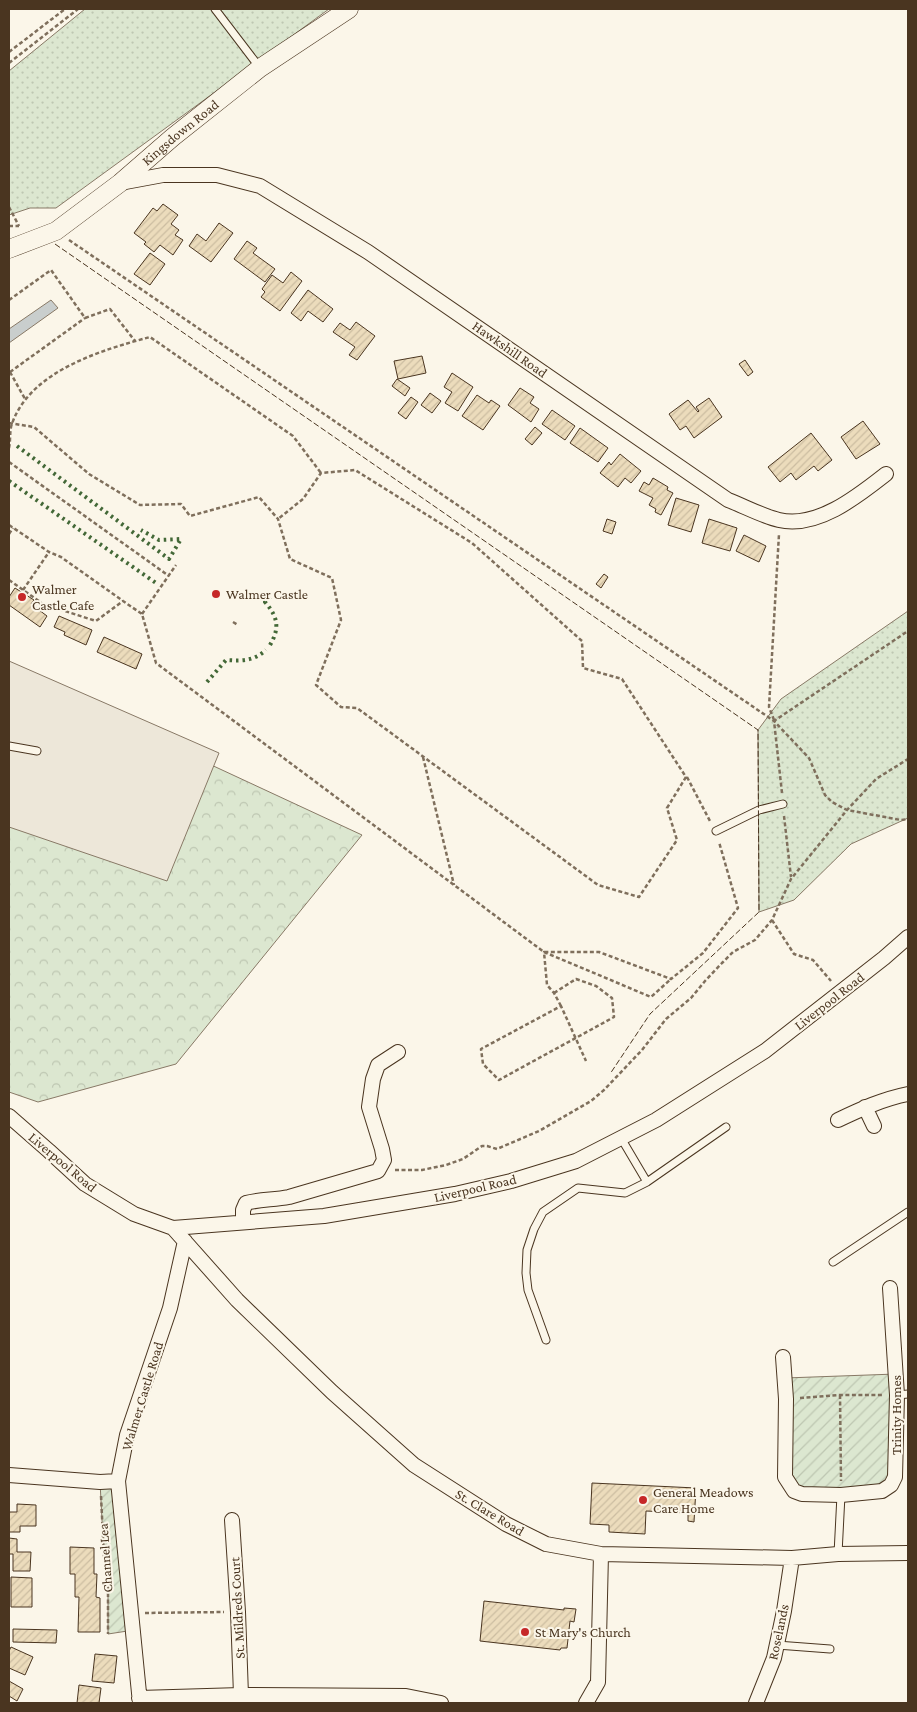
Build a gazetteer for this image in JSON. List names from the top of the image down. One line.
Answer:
{"streets":{"street":["Kingsdown Road","Hawkshill Road","Liverpool Road","Walmer Castle Road","Trinity Homes","St. Clare Road","St. Mildreds Court","Roselands"],"path":["Channel Lea"]},"crossings":[["Kingsdown Road","Hawkshill Road"],["Liverpool Road","St. Clare Road"],["Walmer Castle Road","St. Clare Road"],["St. Clare Road","Roselands"]],"places":["Walmer Castle","Walmer Castle Cafe","General Meadows Care Home","St Mary's Church"]}
